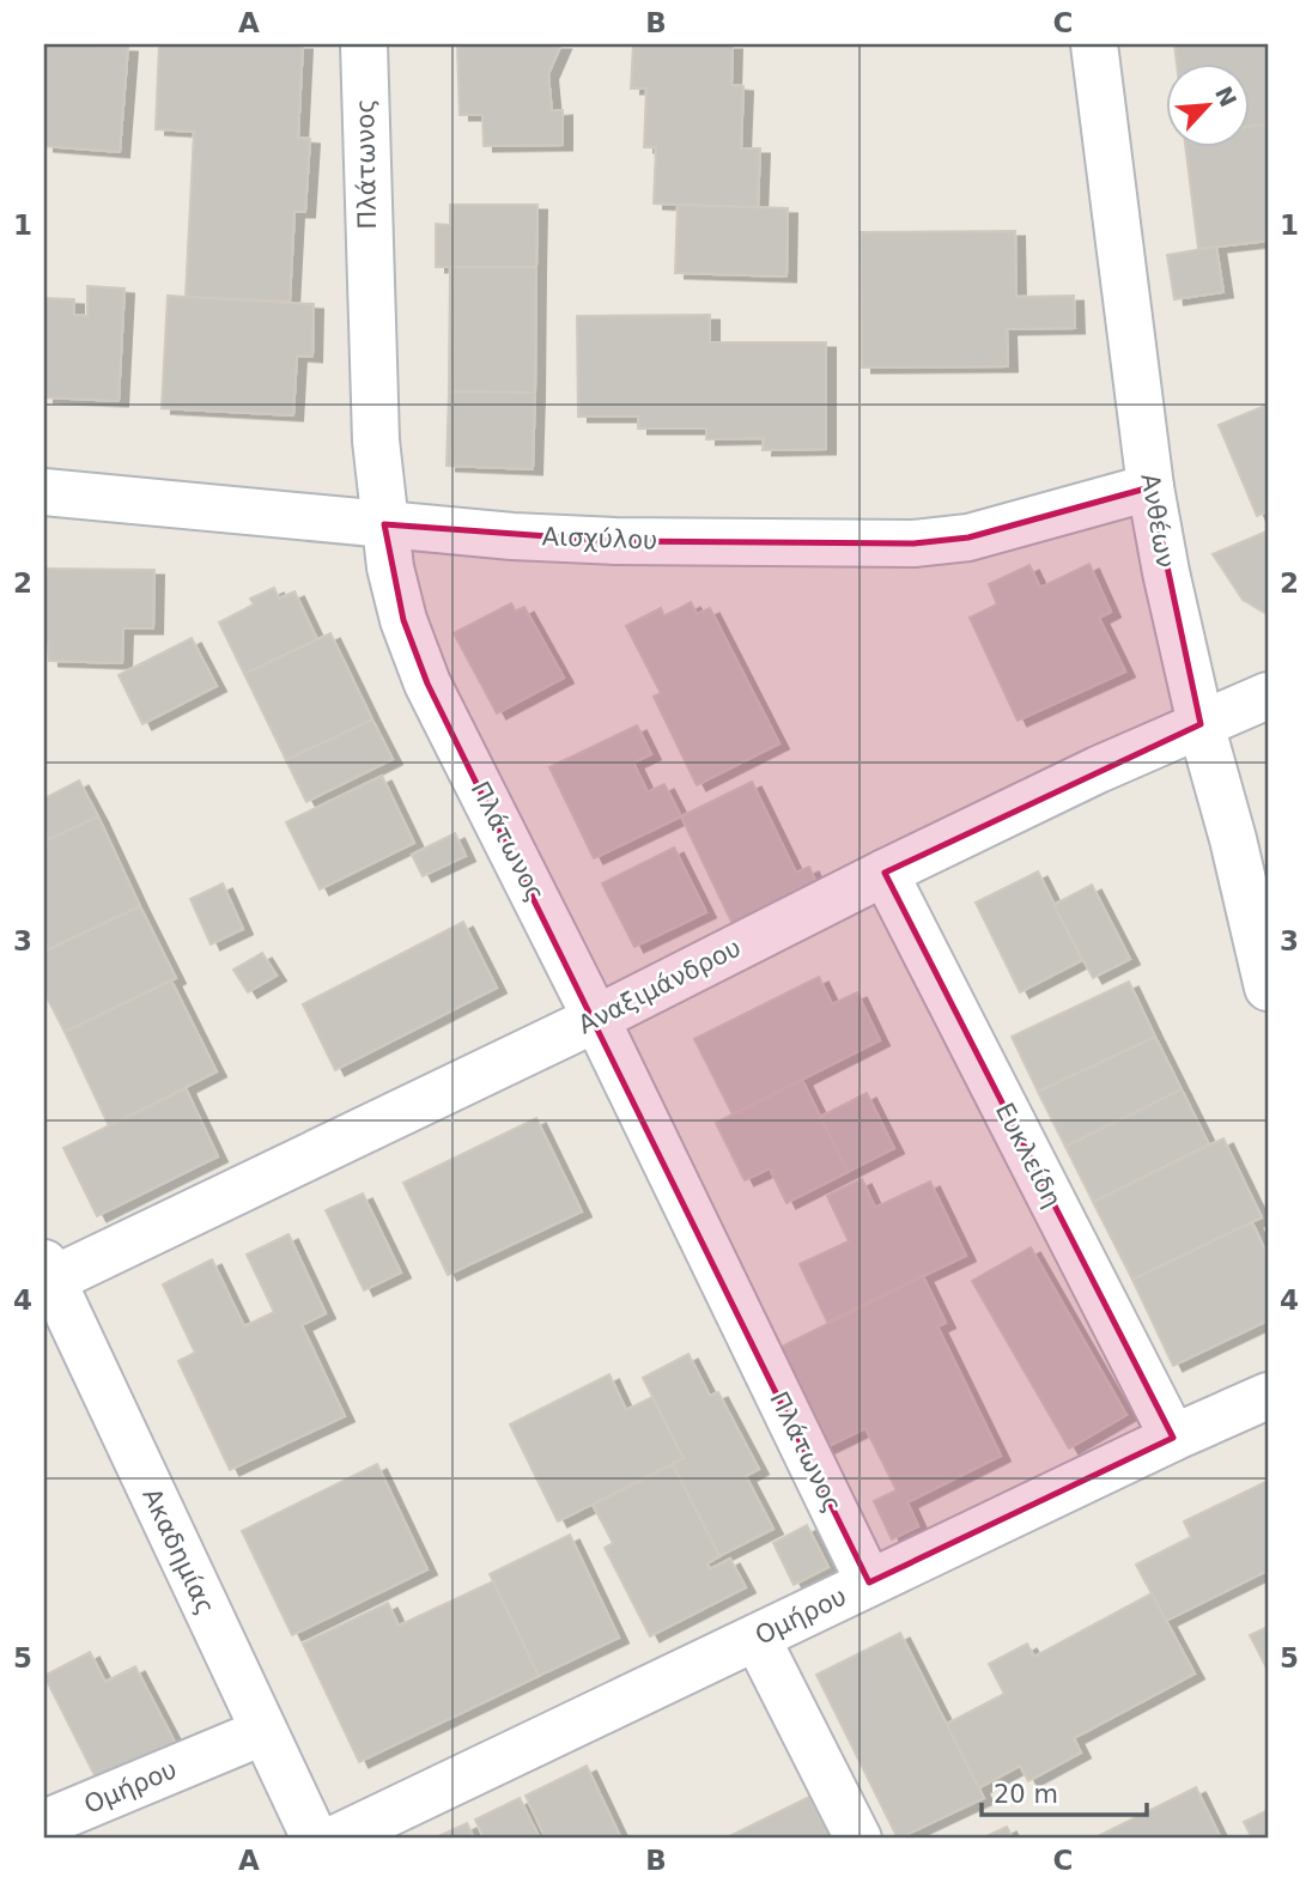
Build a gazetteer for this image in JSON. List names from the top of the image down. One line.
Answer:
{"streets":{"street":["Πλάτωνος","Ανθέων","Αισχύλου","Αναξιμάνδρου","Ευκλείδη","Ακαδημίας","Ομήρου"]},"crossings":[["Πλάτωνος","Αισχύλου"],["Πλάτωνος","Αναξιμάνδρου"],["Πλάτωνος","Ομήρου"],["Ανθέων","Αισχύλου"],["Ανθέων","Αναξιμάνδρου"],["Αναξιμάνδρου","Ευκλείδη"],["Αναξιμάνδρου","Ακαδημίας"],["Ευκλείδη","Ομήρου"],["Ακαδημίας","Ομήρου"]],"scale_bar":"20 m","north":"top right","grid":{"columns":["A","B","C"],"rows":["1","2","3","4","5"]}}
